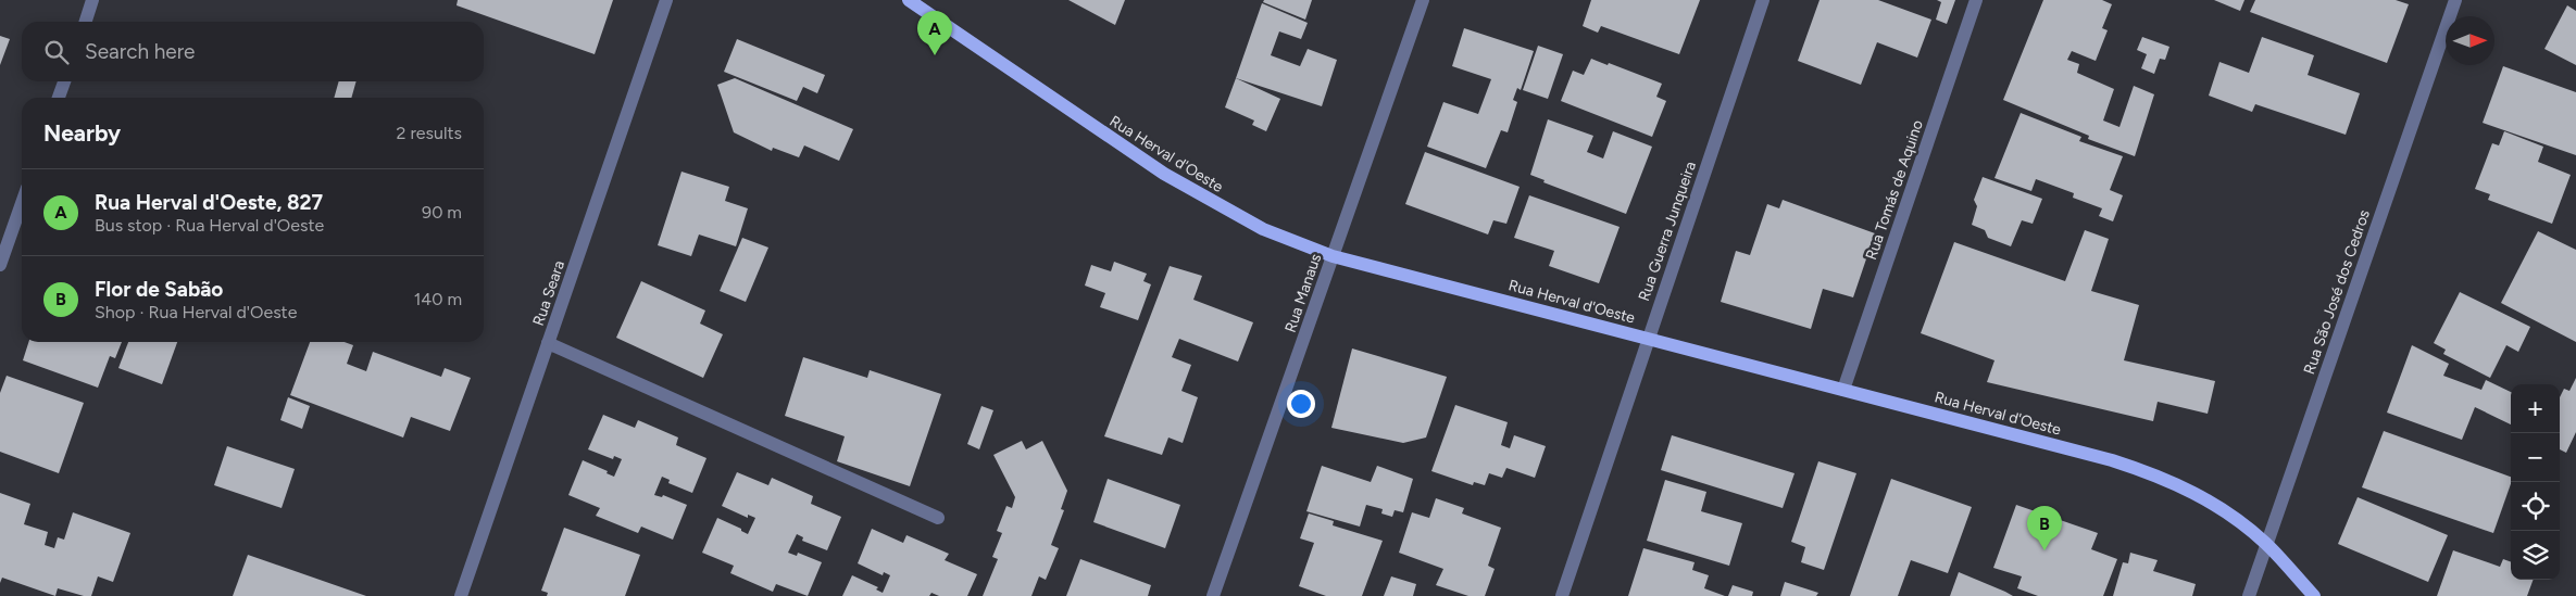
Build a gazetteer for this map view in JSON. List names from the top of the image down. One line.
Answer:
{"streets":{"main road":["Rua Herval d'Oeste"],"street":["Rua Tomás de Aquino","Rua Guerra Junqueira","Rua São José dos Cedros","Rua Seara","Rua Manaus"]},"crossings":[["Rua Herval d'Oeste","Rua Tomás de Aquino"],["Rua Herval d'Oeste","Rua Guerra Junqueira"],["Rua Herval d'Oeste","Rua São José dos Cedros"],["Rua Herval d'Oeste","Rua Manaus"]],"north":"right","page":{"pins":["A","B"],"search":"Search here","heading":["Nearby","2 results"],"list":[{"mark":"A","name":"Rua Herval d'Oeste, 827","note":"Bus stop · Rua Herval d'Oeste","value":"90 m"},{"mark":"B","name":"Flor de Sabão","note":"Shop · Rua Herval d'Oeste","value":"140 m"}],"map_buttons":["+","−"]}}
